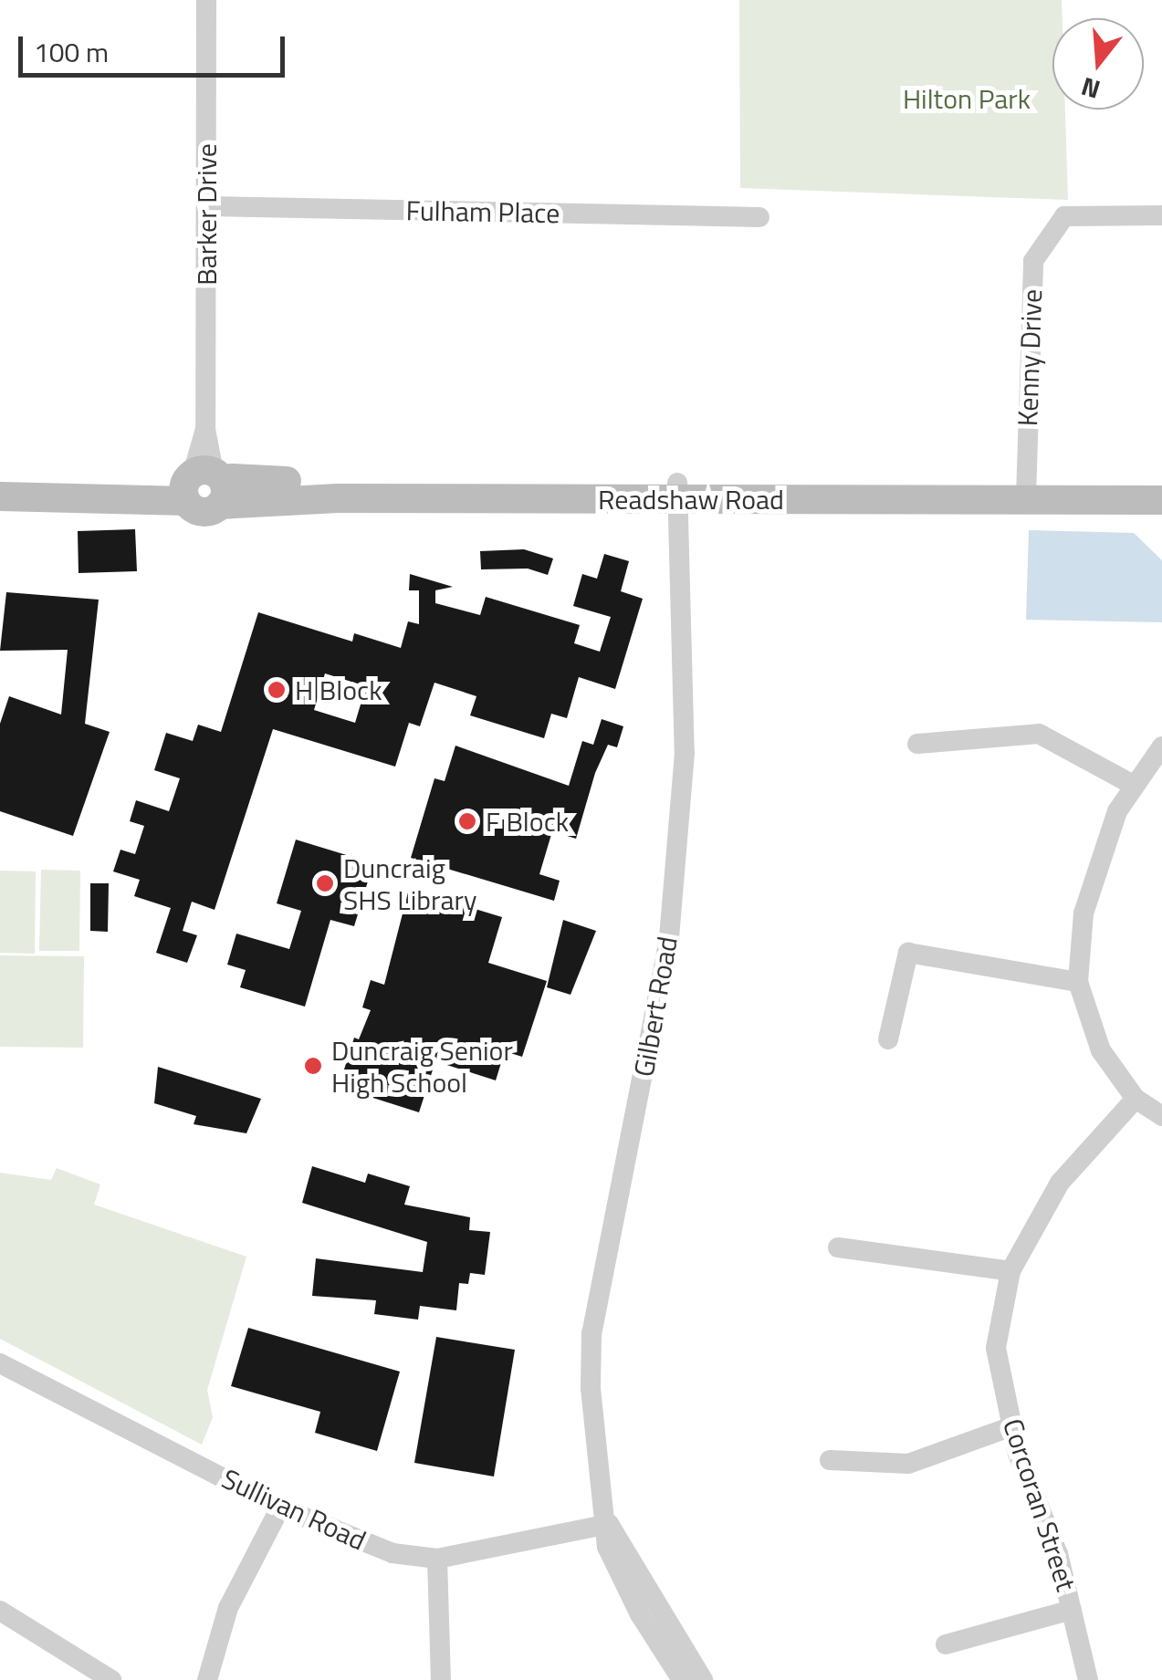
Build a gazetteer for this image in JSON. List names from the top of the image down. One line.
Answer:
{"streets":{"street":["Fulham Place","Barker Drive","Kenny Drive","Readshaw Road","Gilbert Road","Corcoran Street","Sullivan Road"]},"crossings":[["Fulham Place","Barker Drive"],["Barker Drive","Readshaw Road"],["Kenny Drive","Readshaw Road"],["Readshaw Road","Gilbert Road"],["Gilbert Road","Sullivan Road"]],"parks":["Hilton Park"],"places":["H Block","F Block","Duncraig SHS Library","Duncraig Senior High School"],"scale_bar":"100 m","north":"bottom"}
